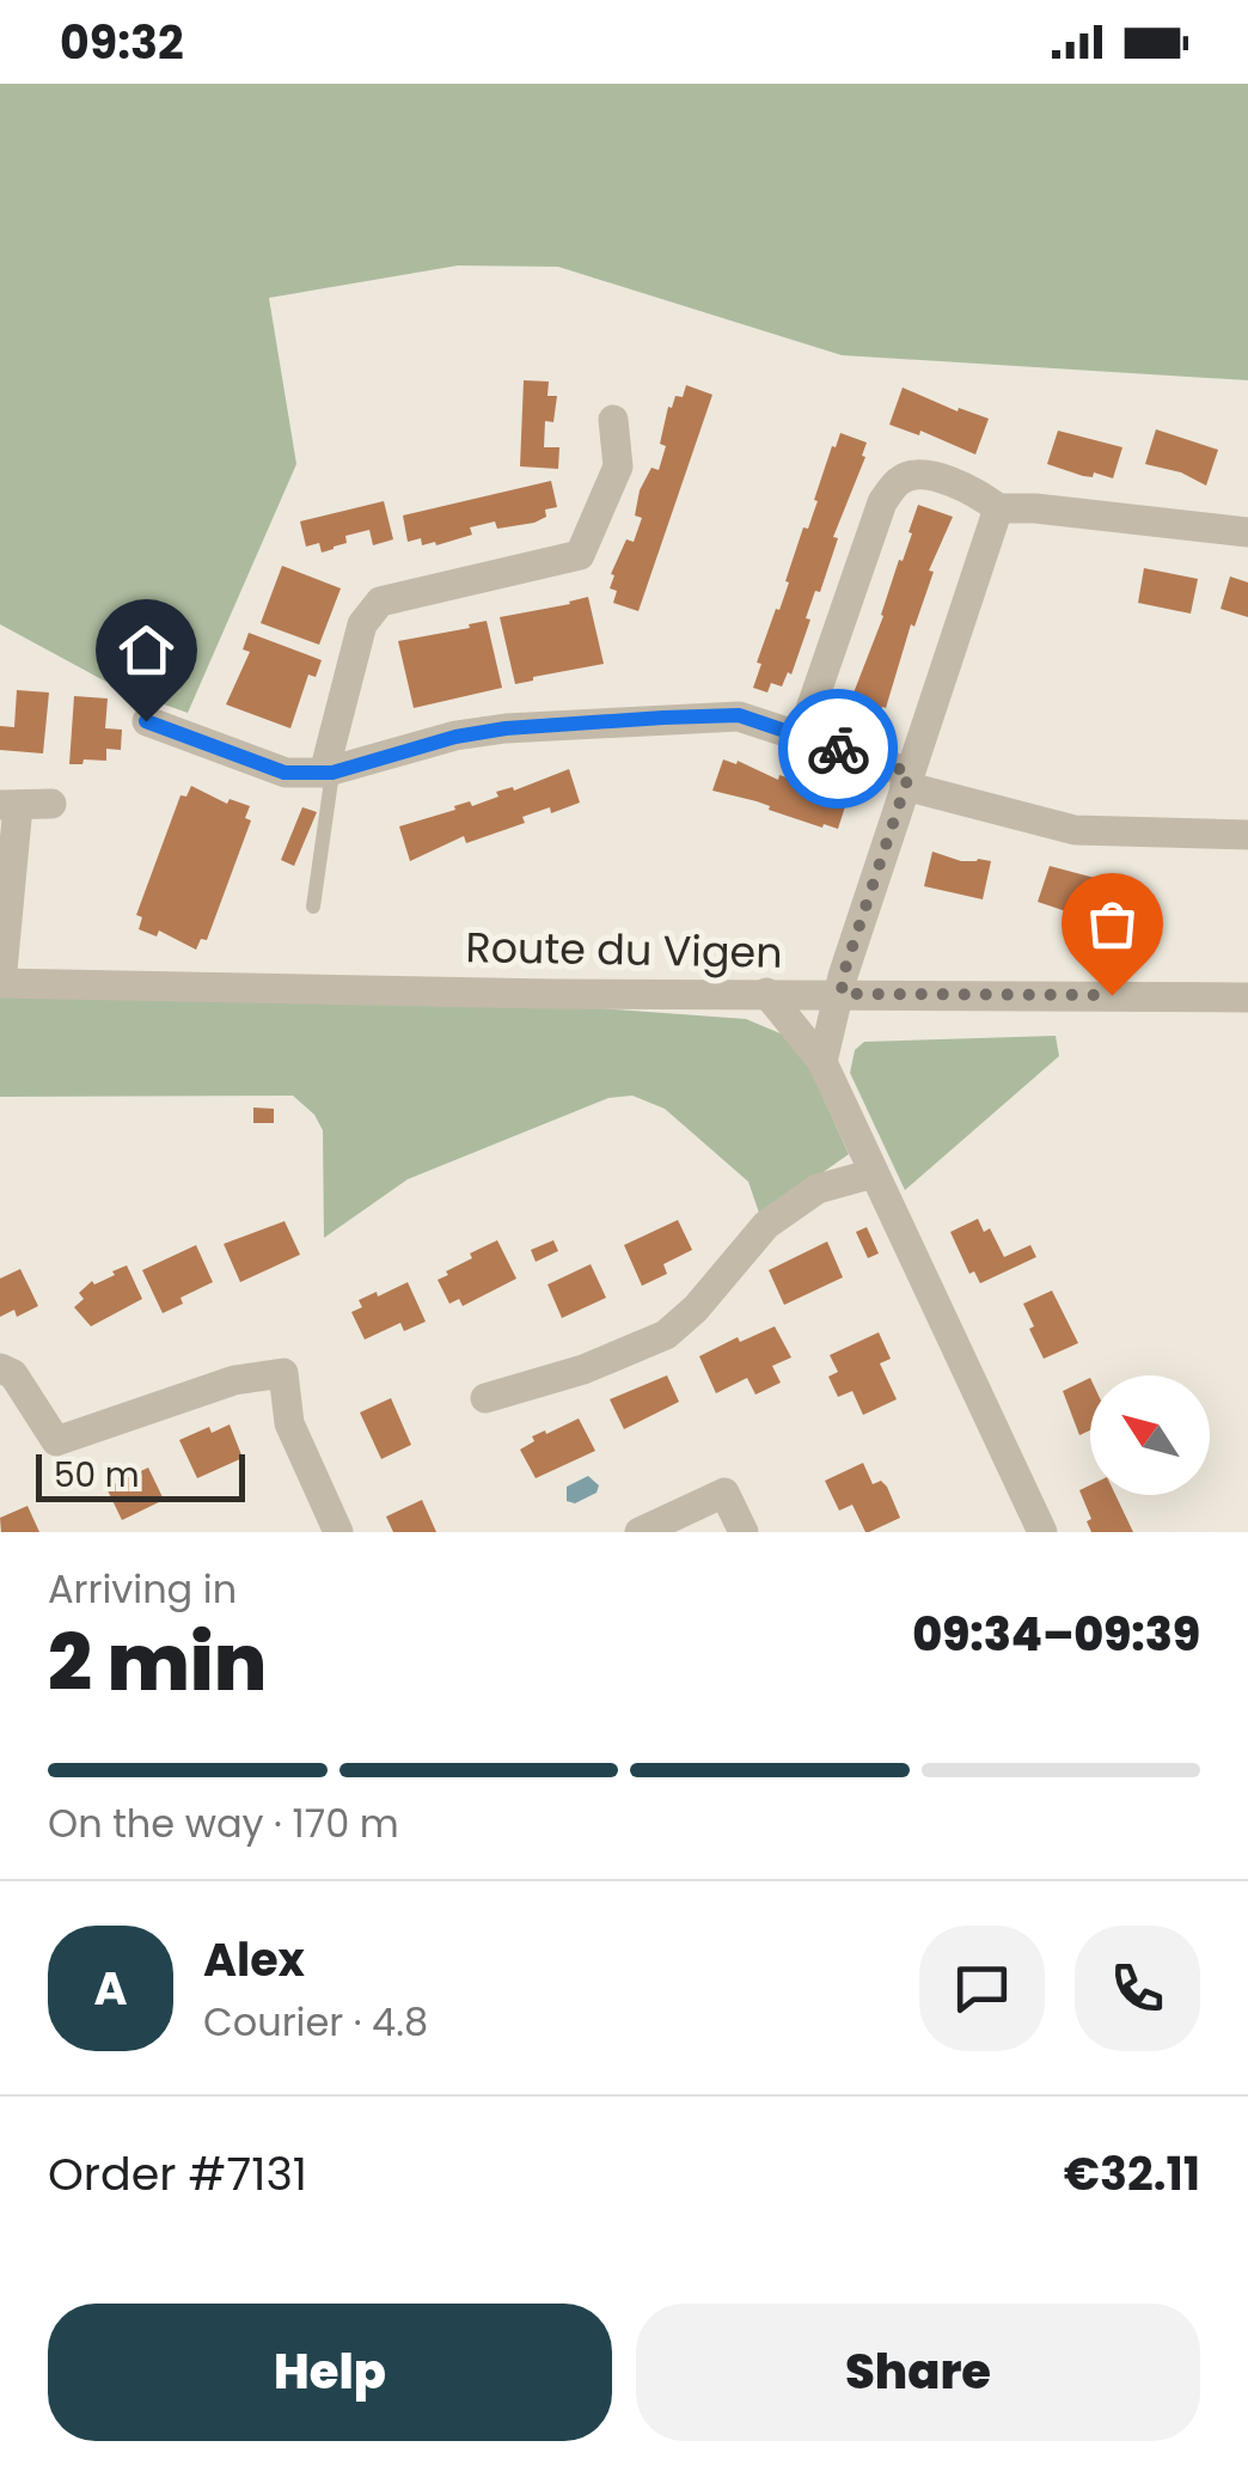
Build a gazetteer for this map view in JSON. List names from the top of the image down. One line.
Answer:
{"streets":{"street":["Route du Vigen"]},"scale_bar":"50 m","north":"top left","page":{"status":"09:32","scale":"50 m","heading":["2 min","Arriving in","09:34–09:39"],"panel":["Alex","Courier · 4.8","Order #7131","€32.11"],"bar":"On the way · 170 m","round":"A","buttons":["Help","Share"]}}
